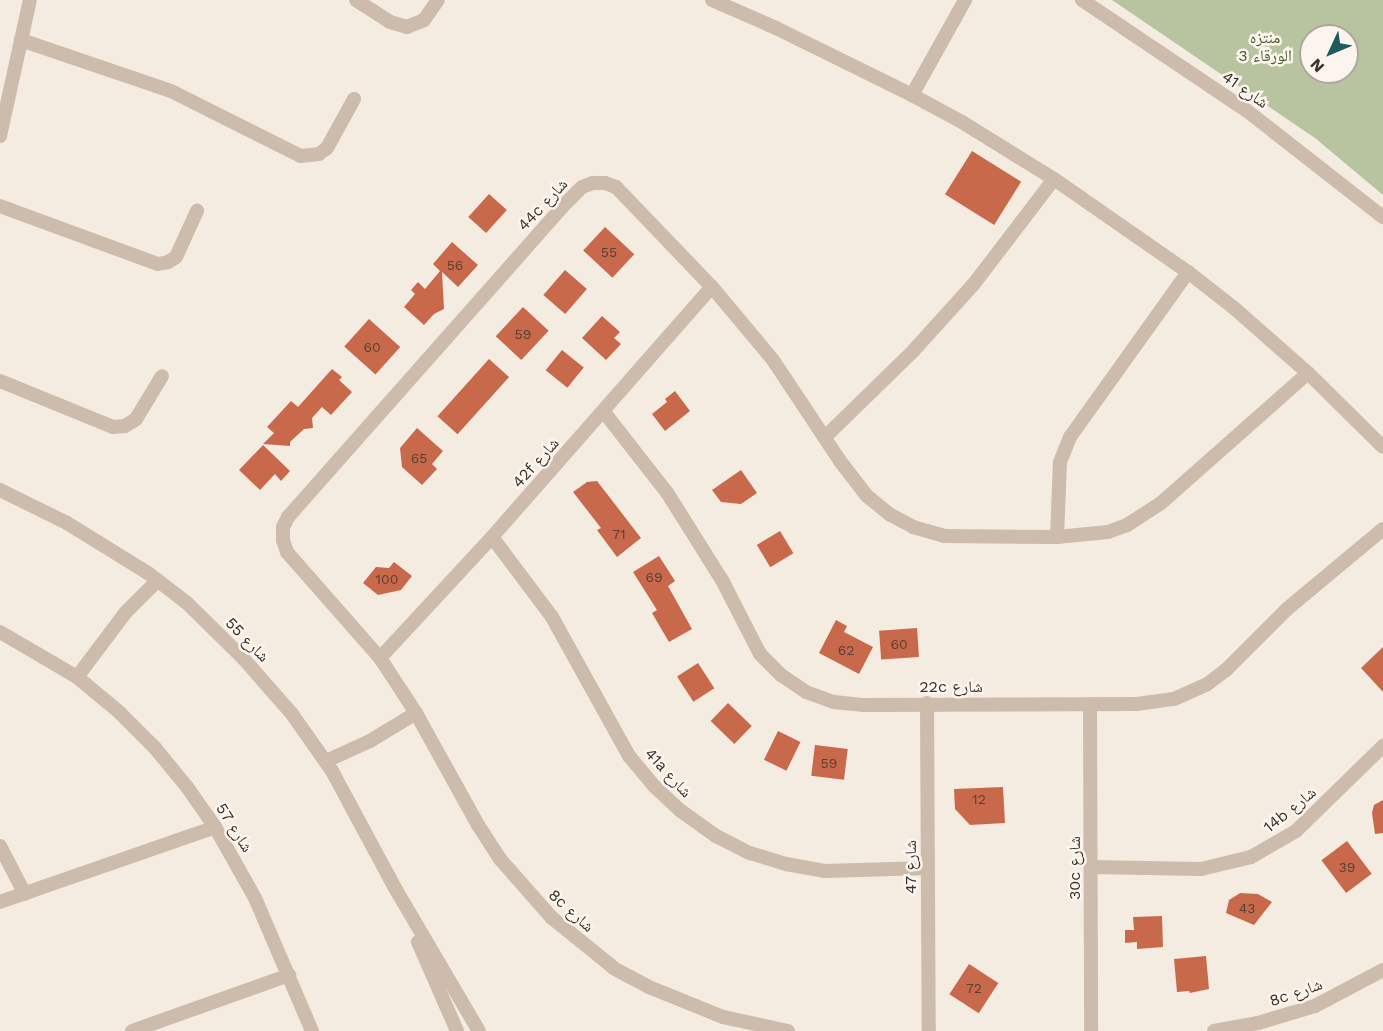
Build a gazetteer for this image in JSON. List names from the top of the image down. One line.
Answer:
{"streets":{"street":["شارع 41","44c شارع","42f شارع","شارع 55","22c شارع","41a شارع","14b شارع","شارع 57","شارع 47","30c شارع","8c شارع"]},"crossings":[["44c شارع","42f شارع"],["44c شارع","8c شارع"],["42f شارع","22c شارع"],["42f شارع","41a شارع"],["42f شارع","8c شارع"],["22c شارع","شارع 47"],["22c شارع","30c شارع"],["41a شارع","شارع 47"],["14b شارع","30c شارع"]],"parks":["منتزه الورقاء 3"],"house_numbers":["55","56","59","60","65","71","69","100","60","62","59","12","39","43","72"],"north":"bottom left"}
